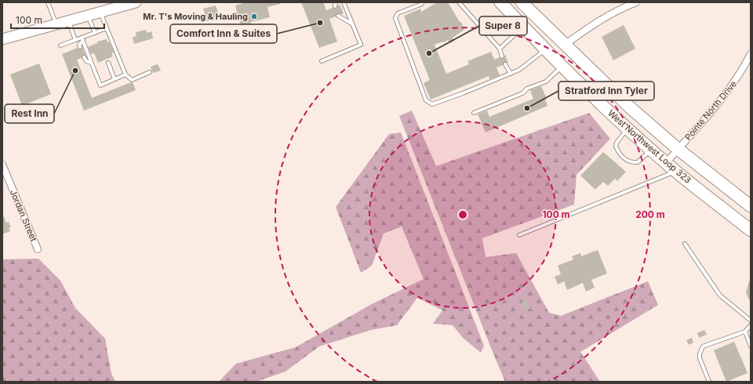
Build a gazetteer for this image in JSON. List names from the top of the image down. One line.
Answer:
{"streets":{"highway":["West Northwest Loop 323"],"street":["Pointe North Drive","Jordan Street"]},"crossings":[["Pointe North Drive","West Northwest Loop 323"]],"places":["Mr. T's Moving & Hauling","Comfort Inn & Suites","Super 8","Rest Inn","Stratford Inn Tyler"],"scale_bar":"100 m","rings":["100 m","200 m"]}
